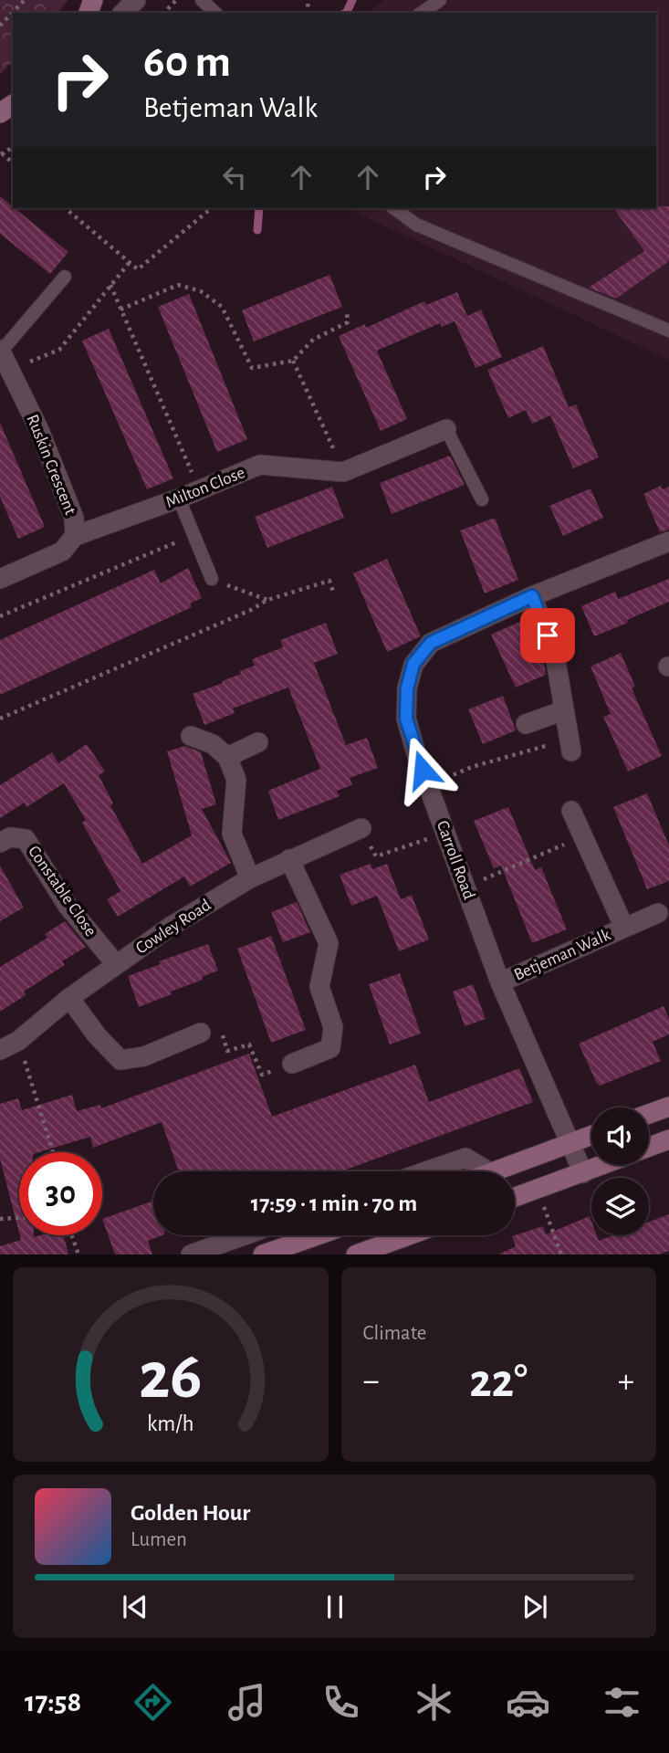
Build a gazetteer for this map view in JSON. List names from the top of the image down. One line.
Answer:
{"streets":{"street":["Ruskin Crescent","Milton Close","Carroll Road","Constable Close","Cowley Road","Betjeman Walk"]},"crossings":[["Ruskin Crescent","Milton Close"],["Carroll Road","Betjeman Walk"],["Constable Close","Cowley Road"]],"page":{"turn":["60 m","Betjeman Walk"],"limit":"30","trip":"17:59 · 1 min · 70 m","tile":"Climate","heat":["−","22°","+"],"song":["Golden Hour","Lumen"],"tabs":"17:58","gauge":["26","km/h"]}}
